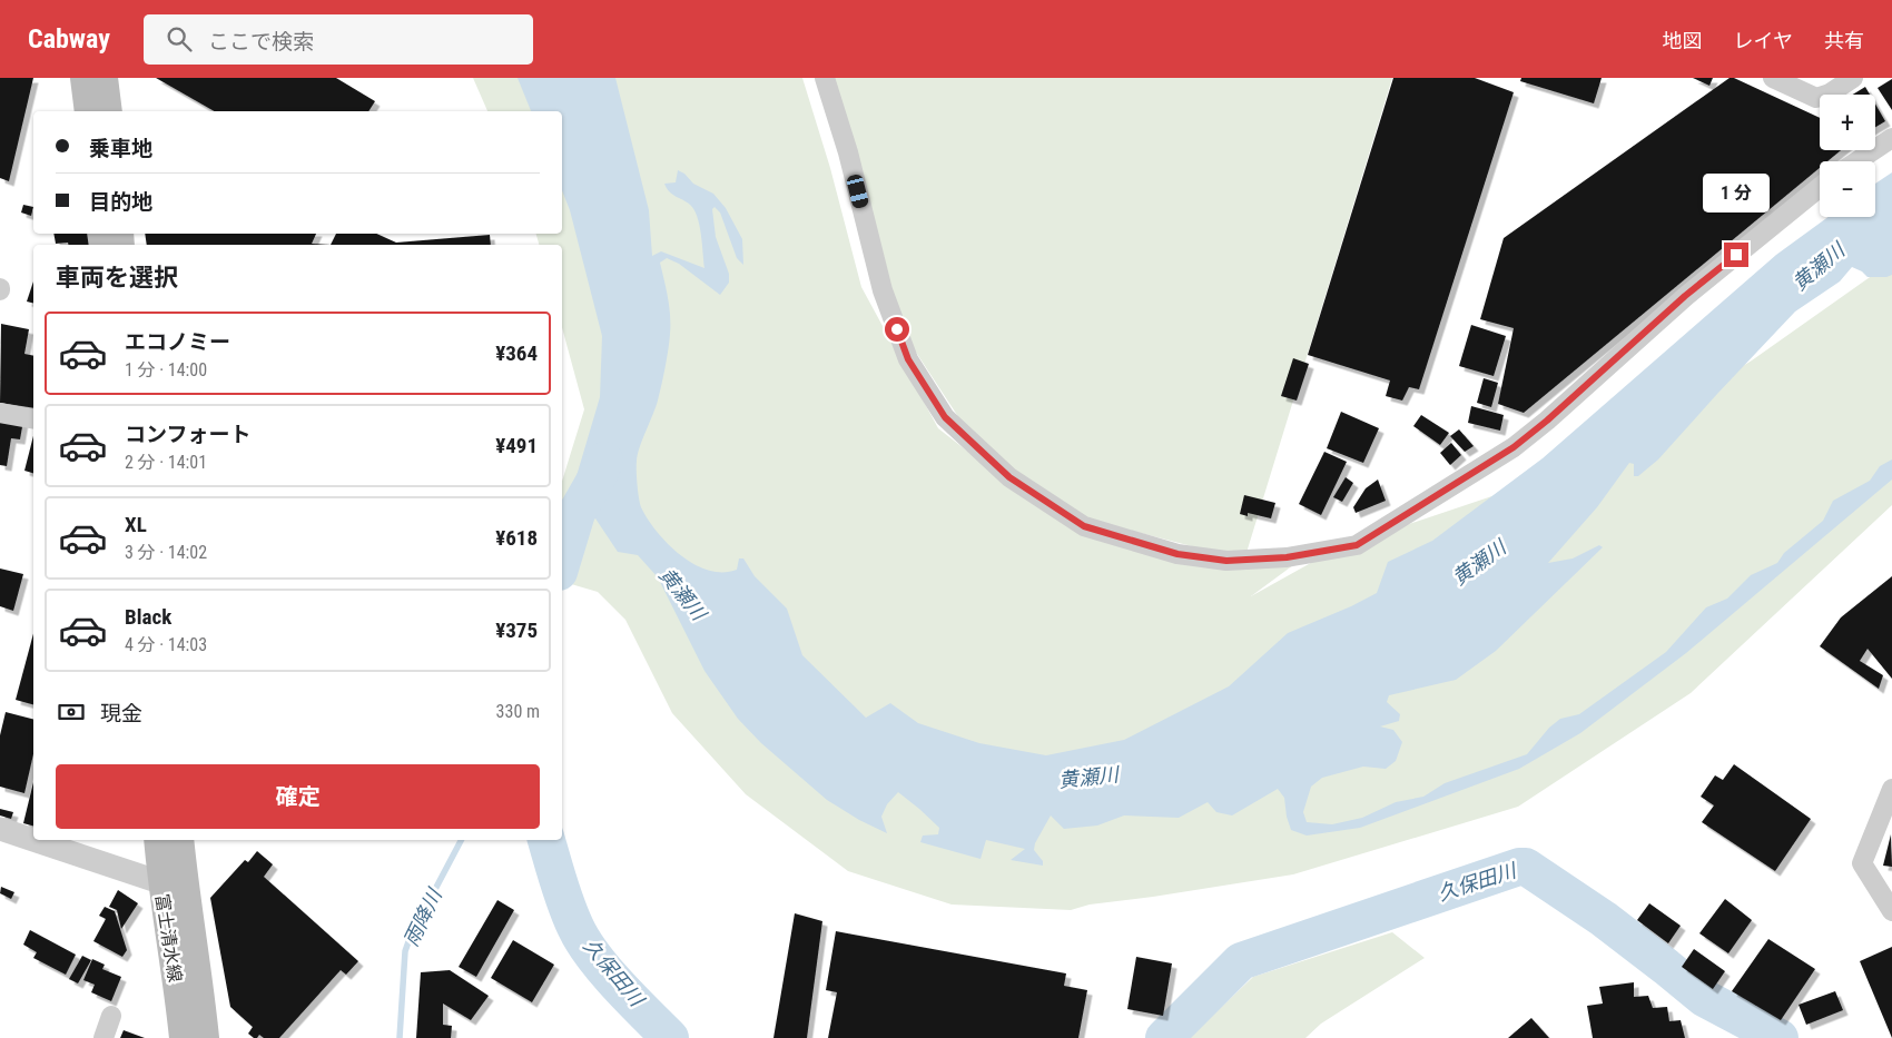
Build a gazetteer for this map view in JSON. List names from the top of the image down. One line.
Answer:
{"streets":{"main road":["富士清水線"]},"water":["黄瀬川","久保田川","雨降川"],"page":{"header":"Cabway","search":"ここで検索","nav":["地図","レイヤ","共有"],"map_buttons":["+","−"],"banner":["乗車地","目的地"],"bubble":"1 分","heading":"車両を選択","list":[{"name":"エコノミー","note":"1 分 · 14:00","value":"¥364"},{"name":"コンフォート","note":"2 分 · 14:01","value":"¥491"},{"name":"XL","note":"3 分 · 14:02","value":"¥618"},{"name":"Black","note":"4 分 · 14:03","value":"¥375"}],"pay":["現金","330 m"],"buttons":"確定"}}
